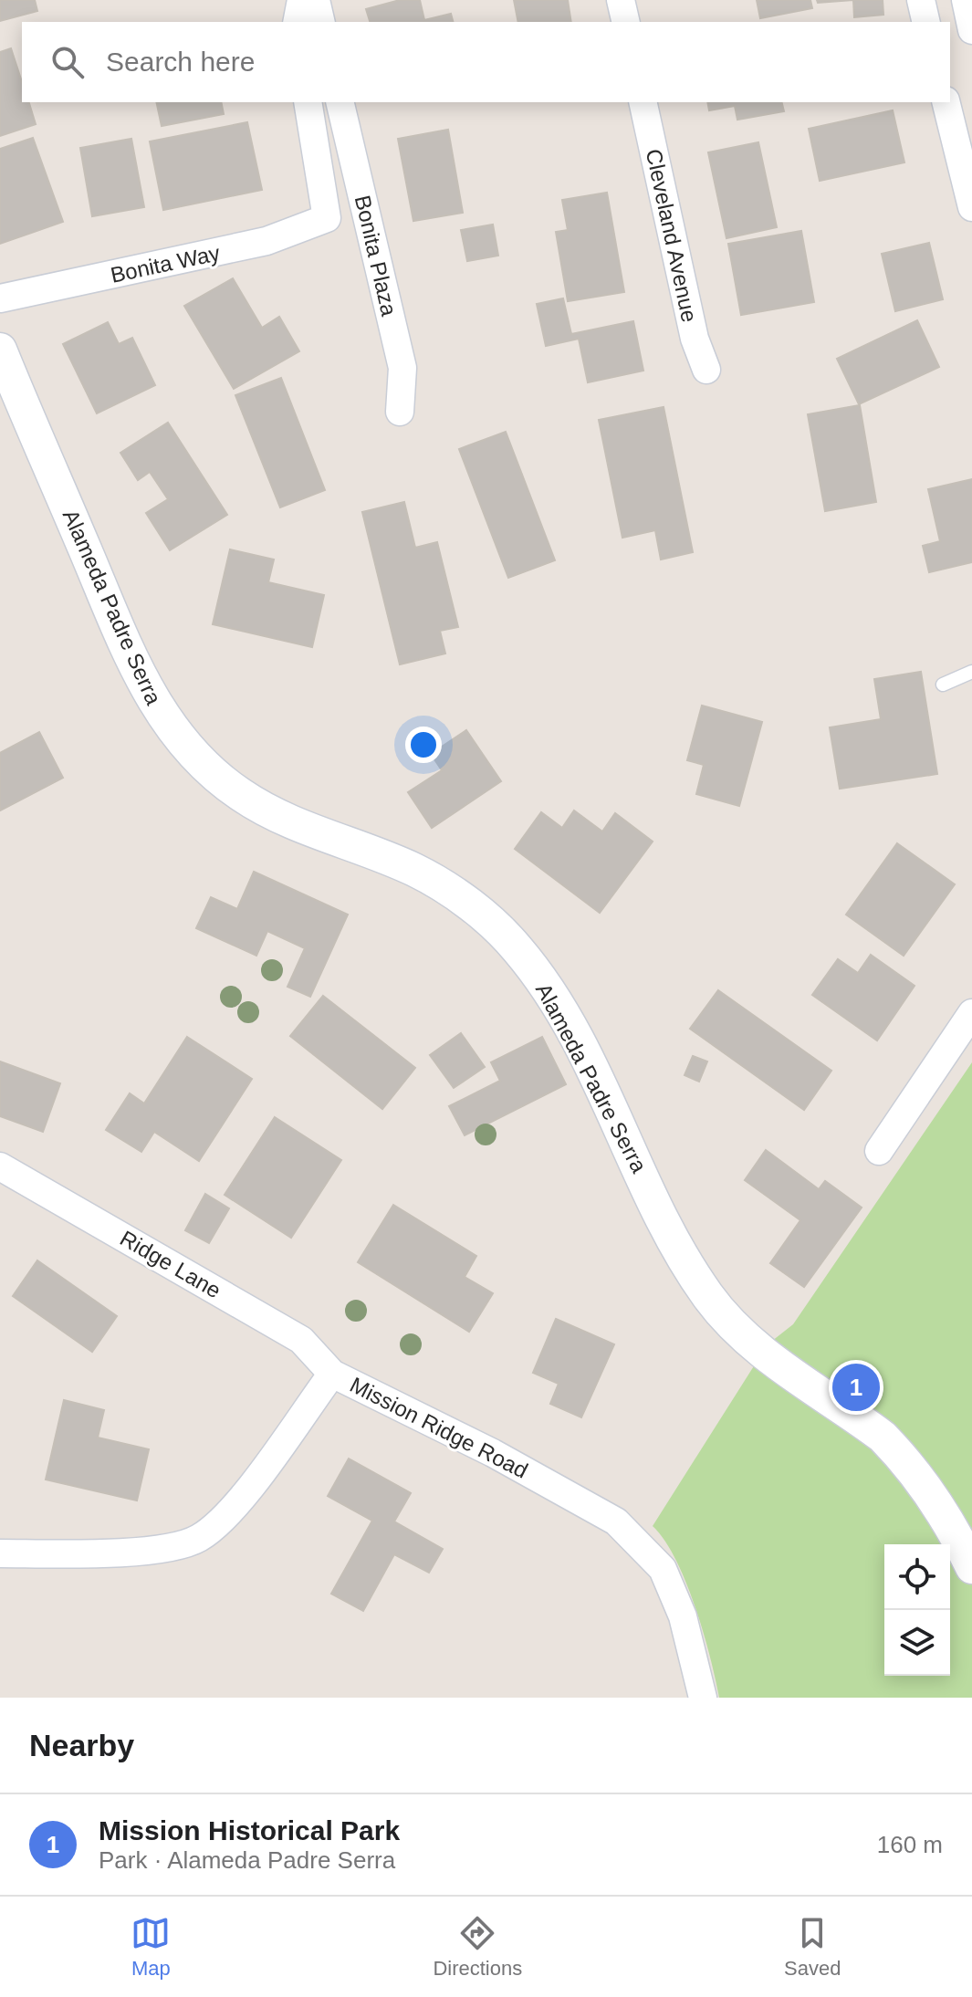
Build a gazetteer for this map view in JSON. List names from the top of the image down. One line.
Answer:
{"streets":{"street":["Cleveland Avenue","Bonita Plaza","Bonita Way","Alameda Padre Serra","Ridge Lane","Mission Ridge Road"]},"crossings":[["Ridge Lane","Mission Ridge Road"]],"page":{"search":"Search here","pins":"1","heading":"Nearby","list":[{"mark":"1","name":"Mission Historical Park","note":"Park · Alameda Padre Serra","value":"160 m"}],"nav":["Map","Directions","Saved"]}}
